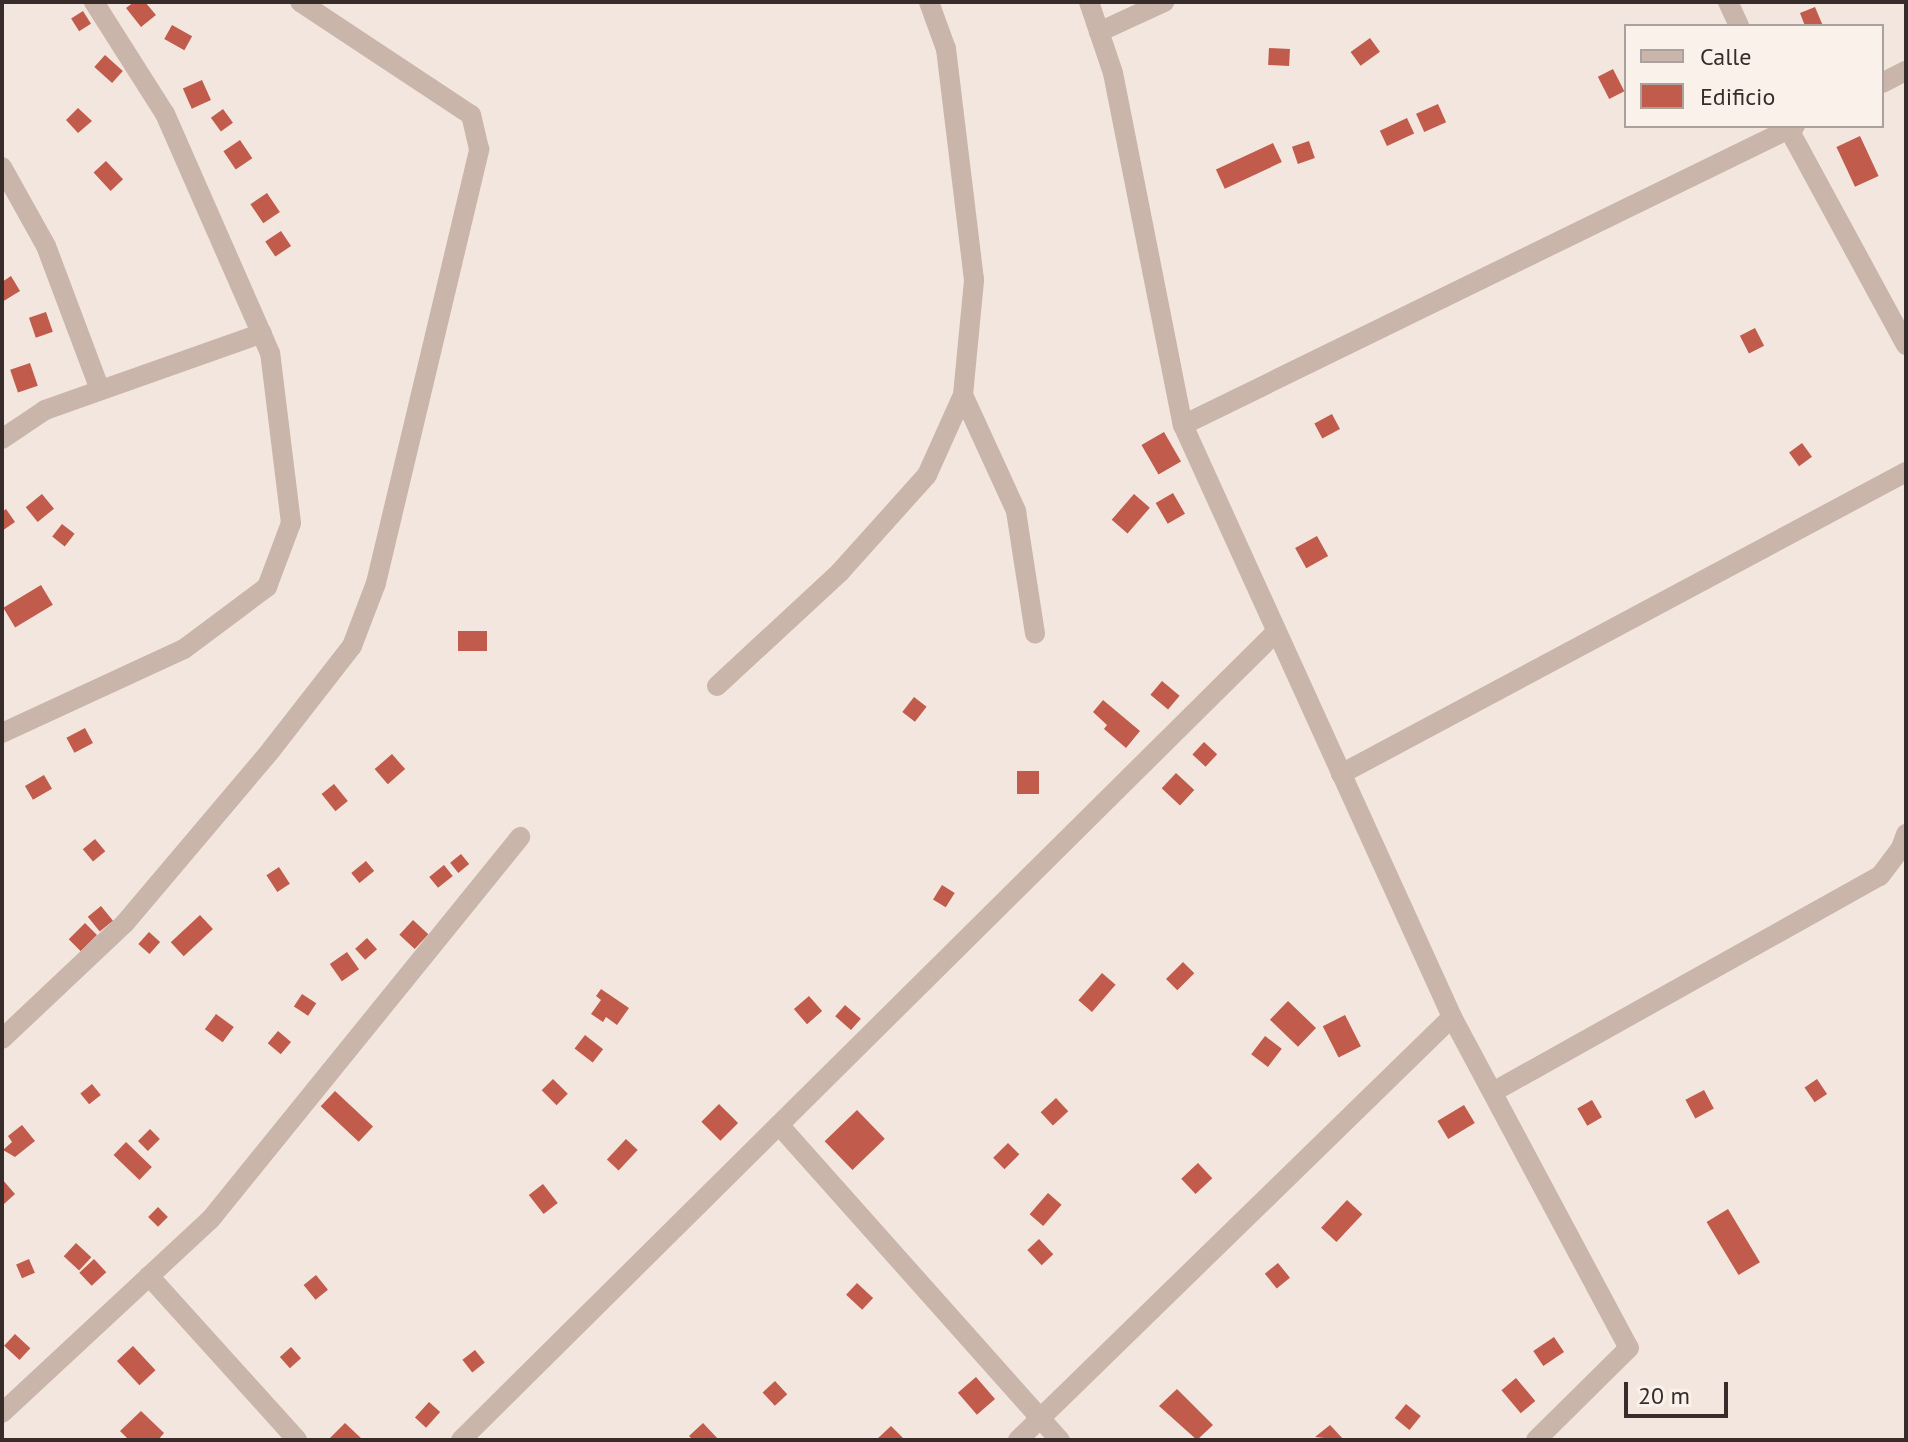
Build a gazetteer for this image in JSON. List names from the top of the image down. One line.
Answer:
{"legend":["Calle","Edificio"],"scale_bar":"20 m"}
